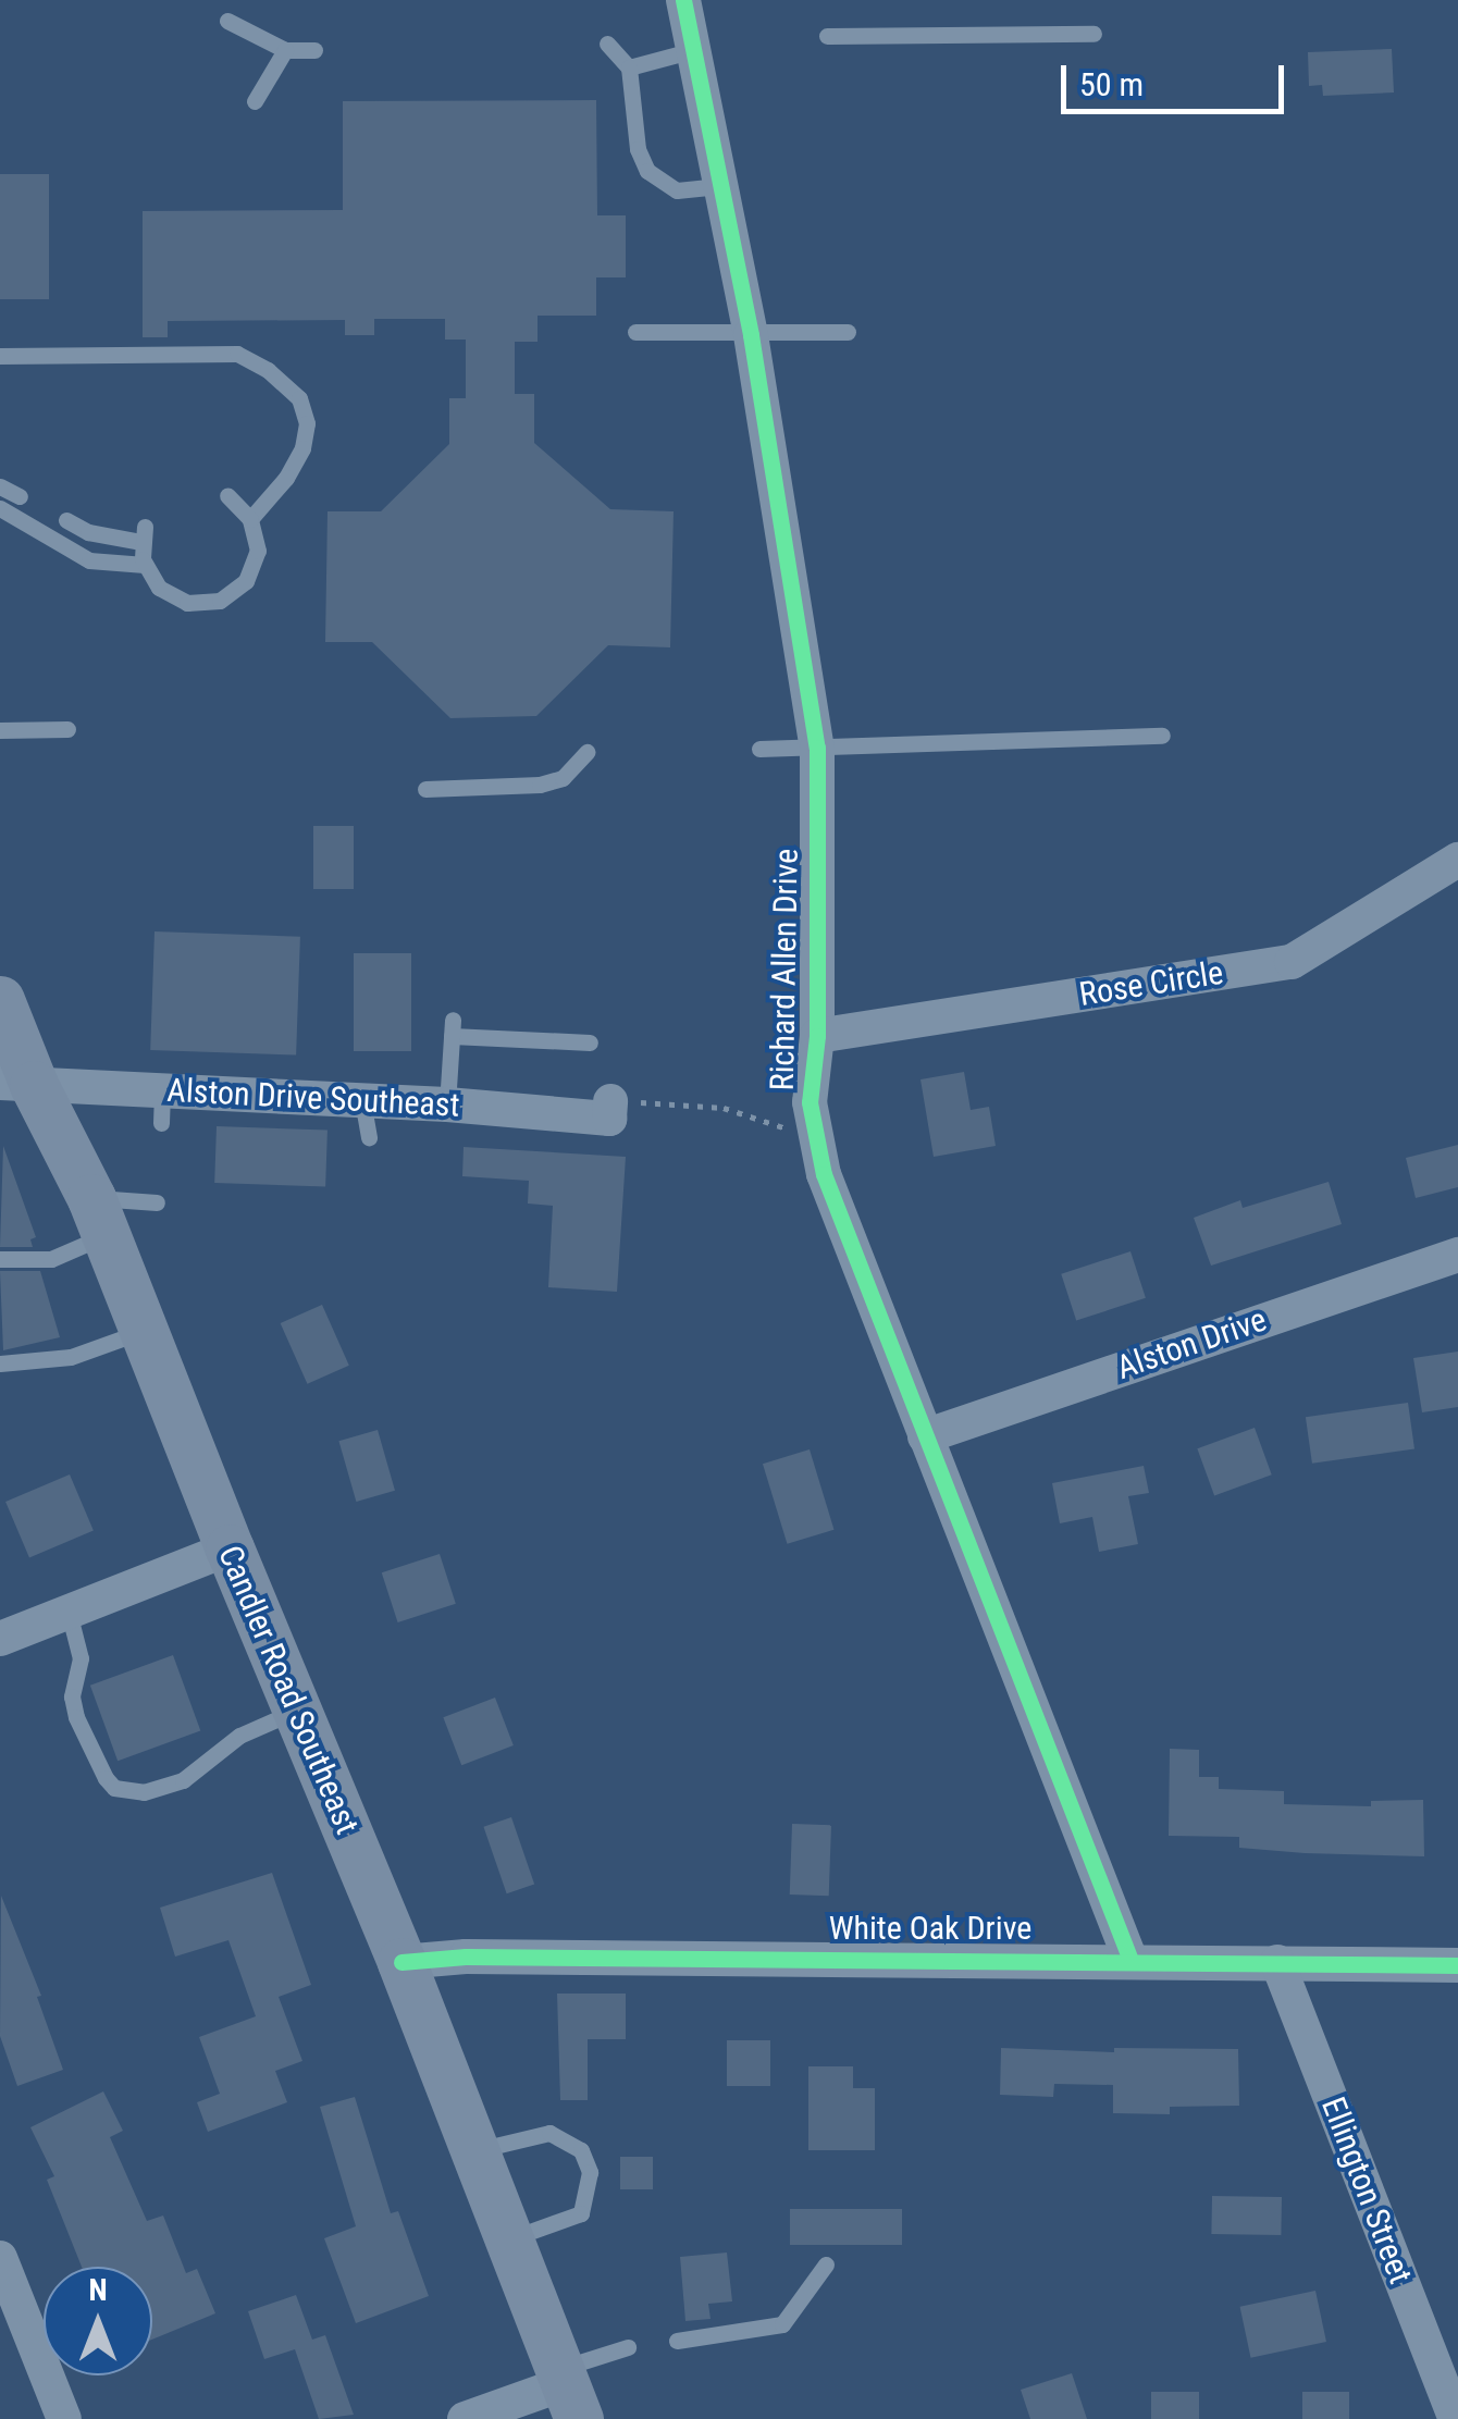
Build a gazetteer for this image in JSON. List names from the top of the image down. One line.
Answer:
{"streets":{"main road":["Candler Road Southeast"],"street":["Richard Allen Drive","Rose Circle","Alston Drive Southeast","Alston Drive","White Oak Drive","Ellington Street"]},"crossings":[["Richard Allen Drive","Rose Circle"],["Richard Allen Drive","Alston Drive"],["Richard Allen Drive","White Oak Drive"],["Alston Drive Southeast","Candler Road Southeast"],["Candler Road Southeast","White Oak Drive"],["White Oak Drive","Ellington Street"]],"scale_bar":"50 m","north":"top"}
